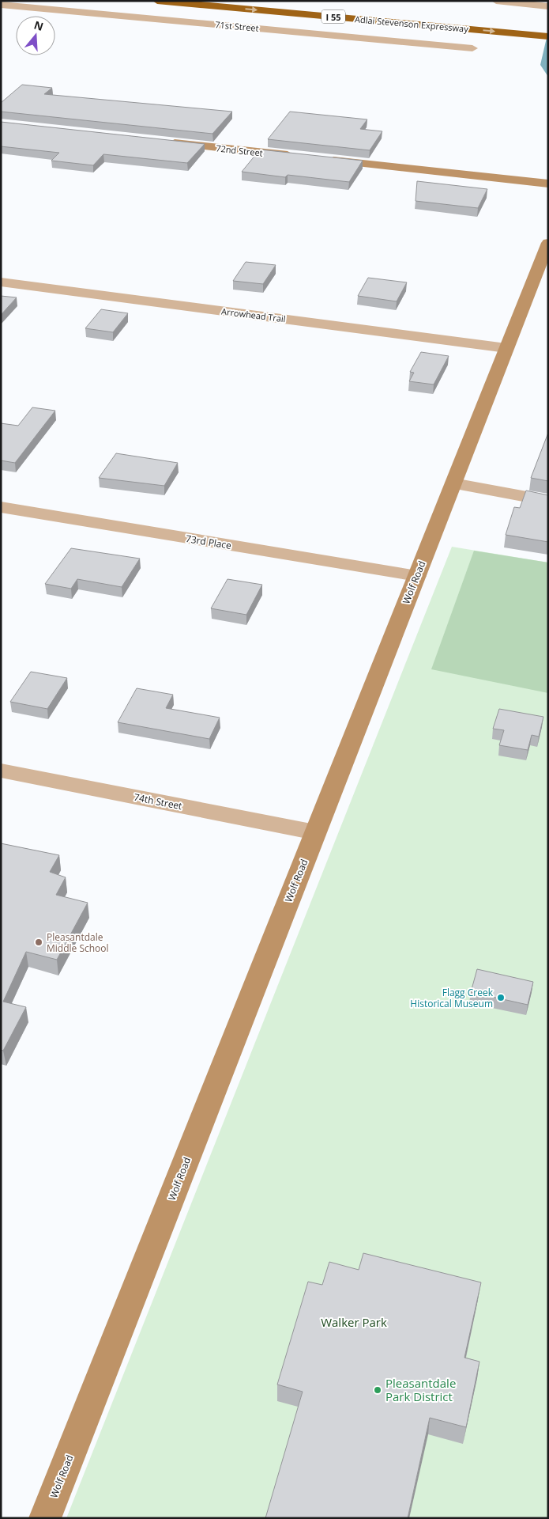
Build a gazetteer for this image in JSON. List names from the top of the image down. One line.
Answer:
{"streets":{"highway":["I 55","Adlai Stevenson Expressway"],"street":["71st Street","72nd Street","Arrowhead Trail","73rd Place","Wolf Road","74th Street"]},"crossings":[["Arrowhead Trail","Wolf Road"],["73rd Place","Wolf Road"],["Wolf Road","74th Street"]],"one_way":["Adlai Stevenson Expressway"],"parks":["Walker Park"],"places":["Pleasantdale Middle School","Flagg Creek Historical Museum","Pleasantdale Park District"],"north":"top"}
